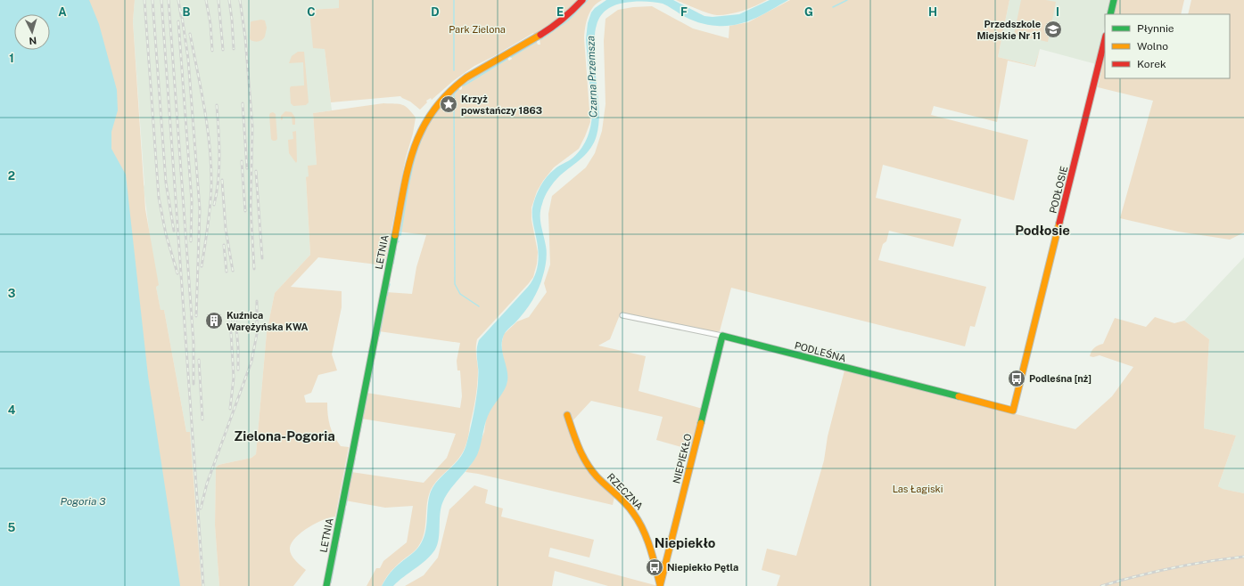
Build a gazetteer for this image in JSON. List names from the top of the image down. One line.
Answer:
{"streets":{"street":["PODŁOSIE","LETNIA","PODLEŚNA","NIEPIEKŁO","RZECZNA"]},"crossings":[["PODŁOSIE","PODLEŚNA"],["PODLEŚNA","NIEPIEKŁO"],["NIEPIEKŁO","RZECZNA"]],"districts":["Podłosie","Zielona-Pogoria","Niepiekło"],"water":["Czarna Przemsza","Pogoria 3"],"parks":["Park Zielona","Las Łagiski"],"places":{"school or university":["Przedszkole Miejskie Nr 11"],"place":["Krzyż powstańczy 1863"],"building":["Kuźnica Warężyńska KWA"],"bus stop":["Podleśna [nż]","Niepiekło Pętla"]},"legend":["Płynnie","Wolno","Korek"],"north":"bottom","grid":{"columns":["A","B","C","D","E","F","G","H","I"],"rows":["1","2","3","4","5"]}}
